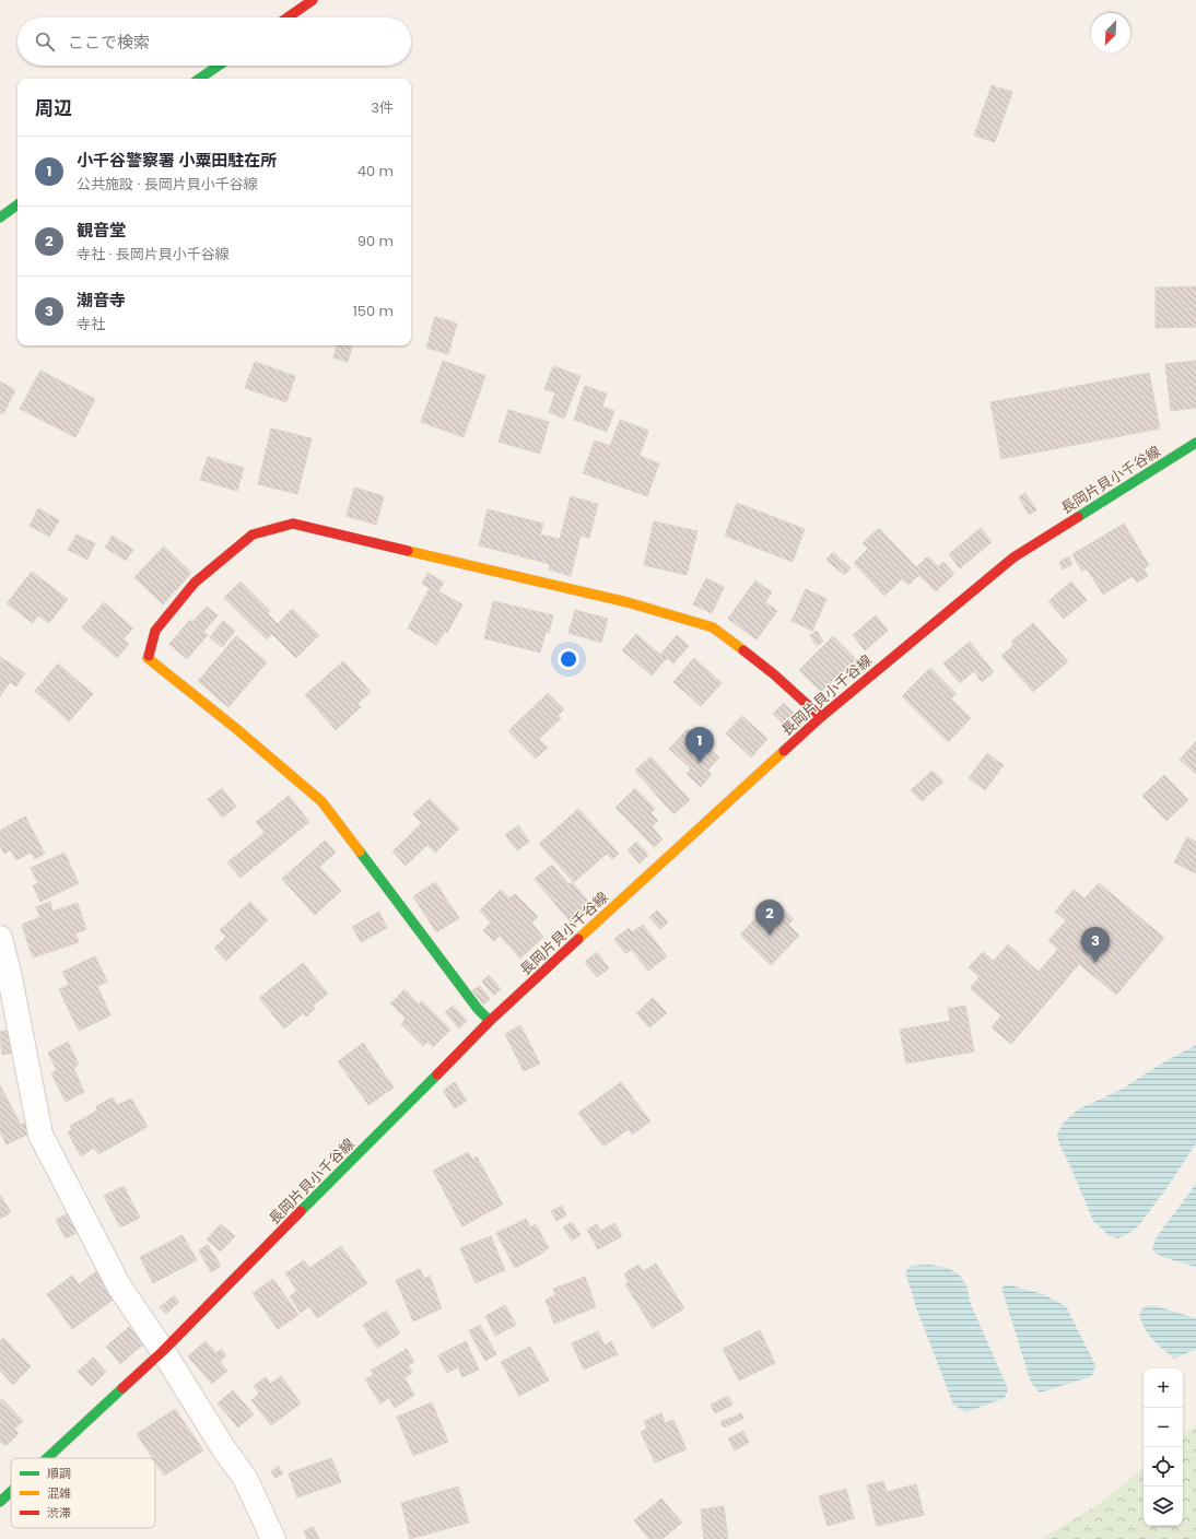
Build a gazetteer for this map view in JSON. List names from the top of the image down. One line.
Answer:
{"streets":{"main road":["長岡片貝小千谷線"]},"legend":["順調","混雑","渋滞"],"north":"bottom left","page":{"search":"ここで検索","heading":["周辺","3件"],"list":[{"mark":"1","name":"小千谷警察署 小粟田駐在所","note":"公共施設 · 長岡片貝小千谷線","value":"40 m"},{"mark":"2","name":"観音堂","note":"寺社 · 長岡片貝小千谷線","value":"90 m"},{"mark":"3","name":"潮音寺","note":"寺社","value":"150 m"}],"pins":["1","2","3"],"map_buttons":["+","−"]}}
